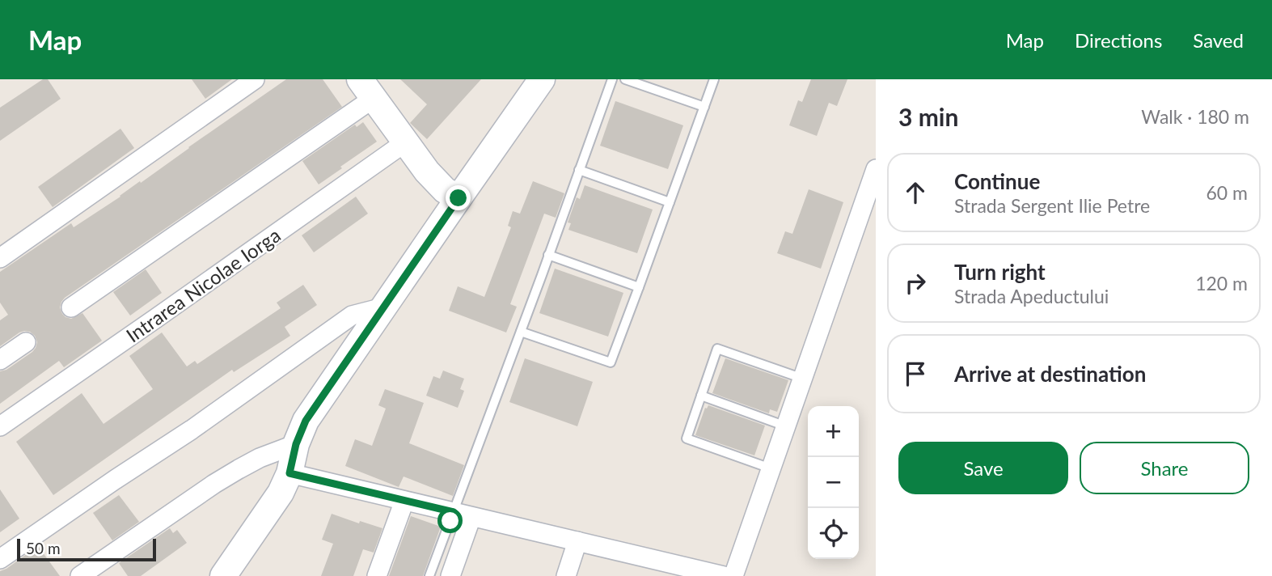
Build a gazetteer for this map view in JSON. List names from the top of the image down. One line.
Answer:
{"streets":{"street":["Intrarea Nicolae Iorga"]},"scale_bar":"50 m","page":{"header":"Map","nav":["Map","Directions","Saved"],"heading":["3 min","Walk · 180 m"],"list":[["Continue","Strada Sergent Ilie Petre","60 m"],["Turn right","Strada Apeductului","120 m"],"Arrive at destination"],"map_buttons":["+","−"],"buttons":["Save","Share"],"scale":"50 m"}}
